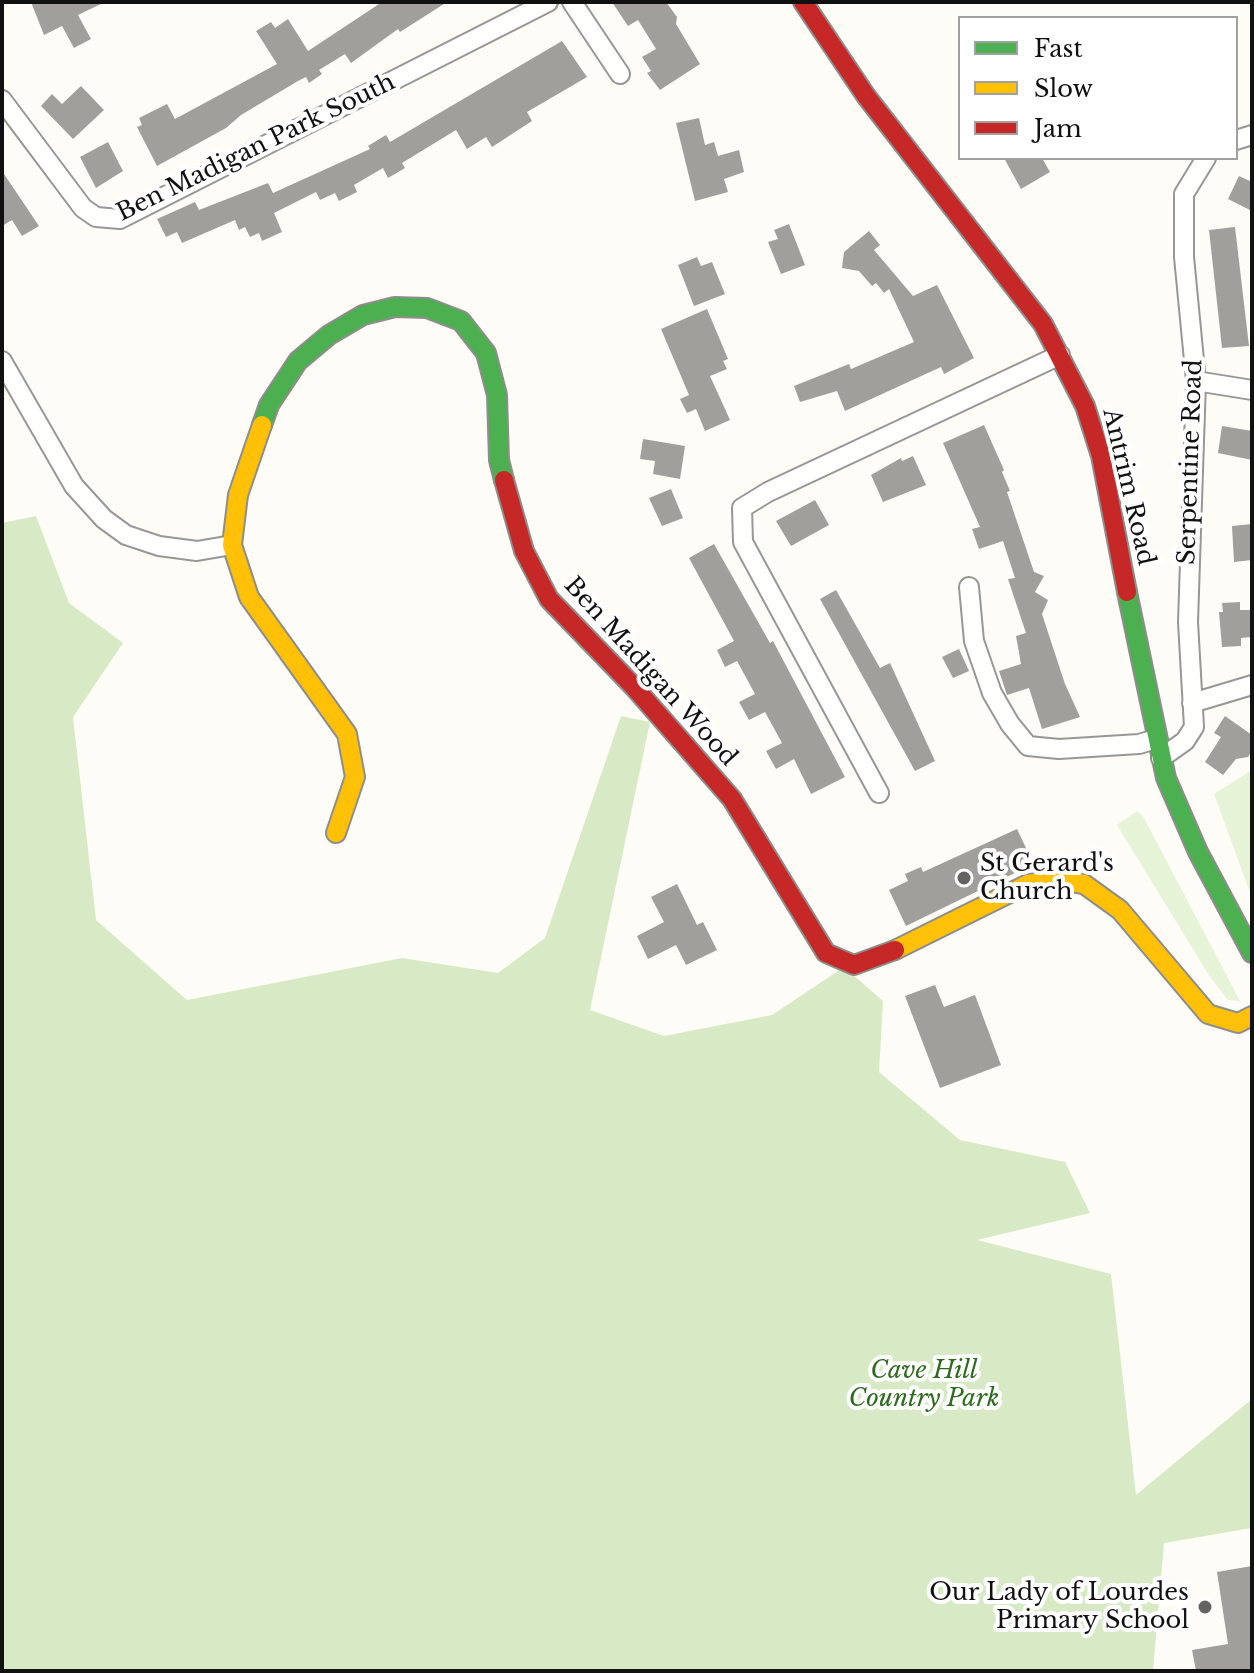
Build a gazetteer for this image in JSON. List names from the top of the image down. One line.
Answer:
{"streets":{"street":["Ben Madigan Park South","Serpentine Road","Antrim Road","Ben Madigan Wood"]},"crossings":[["Serpentine Road","Antrim Road"]],"parks":["Cave Hill Country Park"],"places":["St Gerard's Church","Our Lady of Lourdes Primary School"],"legend":["Fast","Slow","Jam"]}
